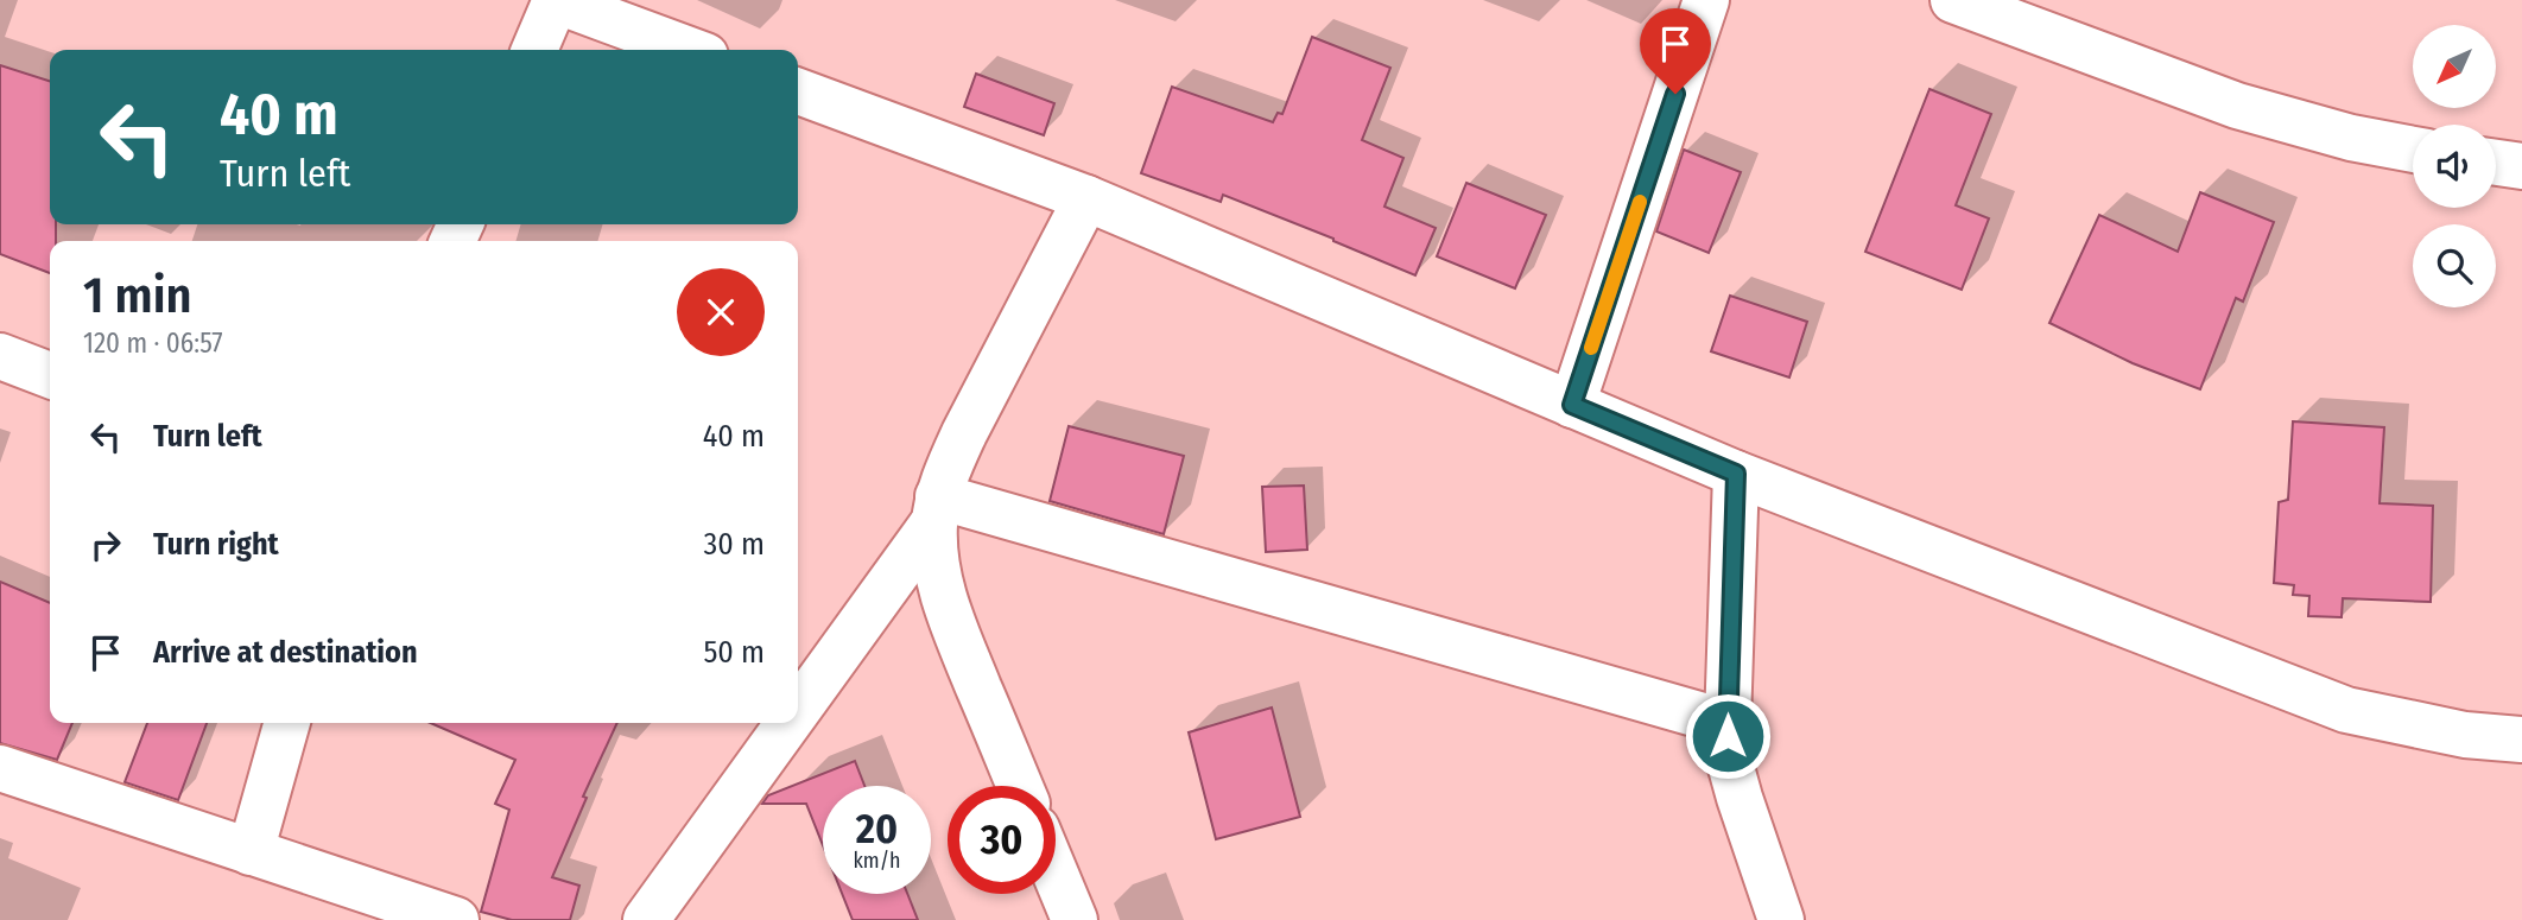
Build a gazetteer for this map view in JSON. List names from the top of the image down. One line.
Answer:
{"north":"bottom left","page":{"turn":["40 m","Turn left"],"heading":["1 min","120 m · 06:57"],"list":[{"name":"Turn left","value":"40 m"},{"name":"Turn right","value":"30 m"},{"name":"Arrive at destination","value":"50 m"}],"speed":"20 km/h","limit":"30"}}
